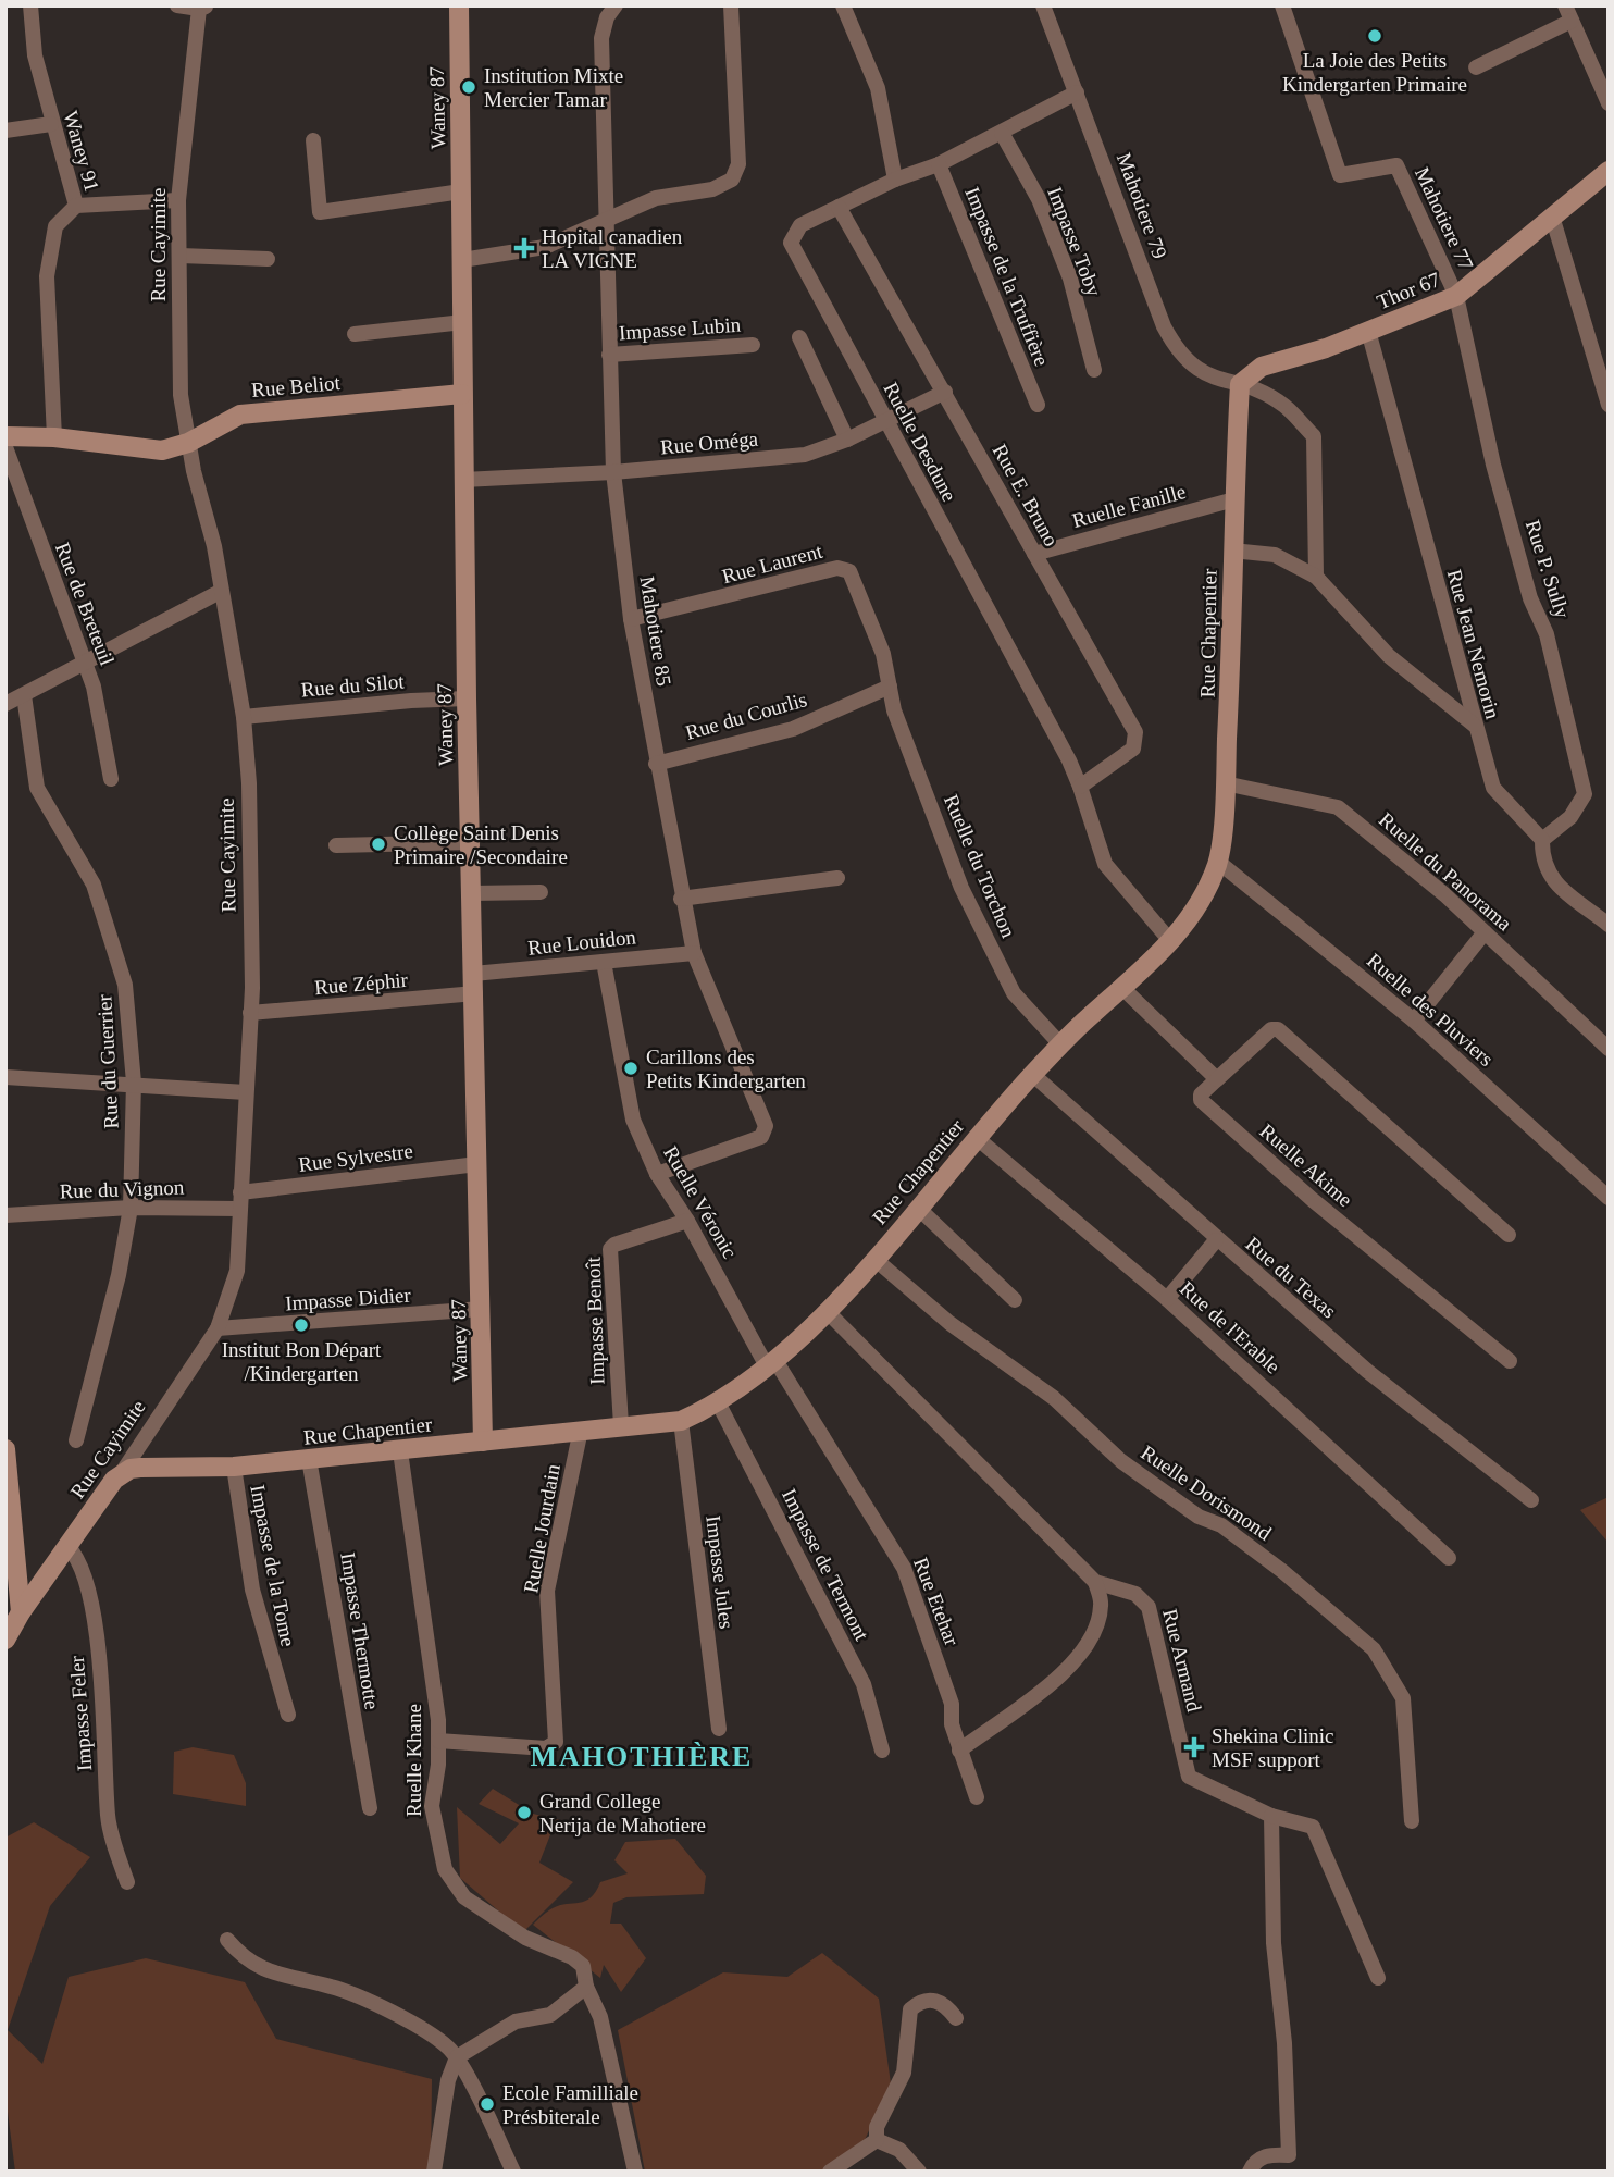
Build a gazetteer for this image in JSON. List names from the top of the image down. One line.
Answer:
{"streets":{"street":["Waney 87","Waney 91","Mahotiere 79","Mahotiere 77","Impasse Toby","Rue Cayimite","Impasse de la Truffière","Thor 67","Impasse Lubin","Rue Beliot","Ruelle Desdune","Rue Oméga","Rue E. Bruno","Ruelle Fanille","Rue Laurent","Rue P. Sully","Rue de Breteuil","Mahotiere 85","Rue Chapentier","Rue Jean Nemorin","Rue du Silot","Rue du Courlis","Ruelle du Torchon","Ruelle du Panorama","Rue Louidon","Rue Zéphir","Ruelle des Pluviers","Rue du Guerrier","Rue Sylvestre","Ruelle Akime","Rue du Vignon","Ruelle Véronic","Rue du Texas","Impasse Didier","Impasse Benoît","Rue de l'Erable","Ruelle Dorismond","Ruelle Jourdain","Impasse de Termont","Impasse de la Tome","Impasse Jules","Rue Etehar","Impasse Thermotte","Rue Armand","Impasse Feler","Ruelle Khane"]},"crossings":[["Waney 87","Rue Beliot"],["Waney 87","Rue Oméga"],["Waney 87","Rue Chapentier"],["Waney 87","Rue du Silot"],["Waney 87","Rue Louidon"],["Waney 87","Rue Zéphir"],["Waney 87","Rue Sylvestre"],["Waney 87","Impasse Didier"],["Waney 91","Rue Beliot"],["Mahotiere 79","Thor 67"],["Mahotiere 79","Ruelle Desdune"],["Mahotiere 79","Rue Chapentier"],["Mahotiere 77","Thor 67"],["Mahotiere 77","Rue P. Sully"],["Impasse Toby","Ruelle Desdune"],["Rue Cayimite","Rue Beliot"],["Rue Cayimite","Rue Chapentier"],["Rue Cayimite","Rue du Silot"],["Rue Cayimite","Rue Zéphir"],["Rue Cayimite","Rue Sylvestre"],["Rue Cayimite","Rue du Vignon"],["Rue Cayimite","Impasse Didier"],["Rue Cayimite","Impasse Feler"],["Impasse de la Truffière","Ruelle Desdune"],["Thor 67","Rue P. Sully"],["Thor 67","Rue Chapentier"],["Thor 67","Rue Jean Nemorin"],["Impasse Lubin","Mahotiere 85"],["Ruelle Desdune","Rue Oméga"],["Ruelle Desdune","Rue E. Bruno"],["Ruelle Desdune","Rue Chapentier"],["Rue Oméga","Rue E. Bruno"],["Rue Oméga","Mahotiere 85"],["Rue E. Bruno","Ruelle Fanille"],["Ruelle Fanille","Rue Chapentier"],["Rue Laurent","Mahotiere 85"],["Rue Laurent","Rue du Courlis"],["Rue Laurent","Ruelle du Torchon"],["Rue P. Sully","Rue Jean Nemorin"],["Mahotiere 85","Rue du Courlis"],["Mahotiere 85","Rue Louidon"],["Mahotiere 85","Ruelle Véronic"],["Rue Chapentier","Ruelle du Torchon"],["Rue Chapentier","Ruelle du Panorama"],["Rue Chapentier","Ruelle des Pluviers"],["Rue Chapentier","Ruelle Véronic"],["Rue Chapentier","Rue du Texas"],["Rue Chapentier","Impasse Benoît"],["Rue Chapentier","Rue de l'Erable"],["Rue Chapentier","Ruelle Dorismond"],["Rue Chapentier","Ruelle Jourdain"],["Rue Chapentier","Impasse de Termont"],["Rue Chapentier","Impasse de la Tome"],["Rue Chapentier","Impasse Jules"],["Rue Chapentier","Rue Etehar"],["Rue Chapentier","Impasse Thermotte"],["Rue Chapentier","Rue Armand"],["Rue Chapentier","Ruelle Khane"],["Rue du Courlis","Ruelle du Torchon"],["Rue Louidon","Rue Zéphir"],["Rue Louidon","Ruelle Véronic"],["Rue du Guerrier","Rue du Vignon"],["Rue Sylvestre","Rue du Vignon"],["Ruelle Véronic","Impasse Benoît"],["Ruelle Véronic","Rue Etehar"],["Ruelle Jourdain","Ruelle Khane"]],"districts":["MAHOTHIÈRE"],"places":{"other":["La Joie des Petits Kindergarten Primaire","Institution Mixte Mercier Tamar","Collège Saint Denis Primaire /Secondaire","Carillons des Petits Kindergarten","Institut Bon Départ /Kindergarten","Grand College Nerija de Mahotiere","Ecole Familliale Présbiterale"],"health":["Hopital canadien LA VIGNE","Shekina Clinic MSF support"]}}
